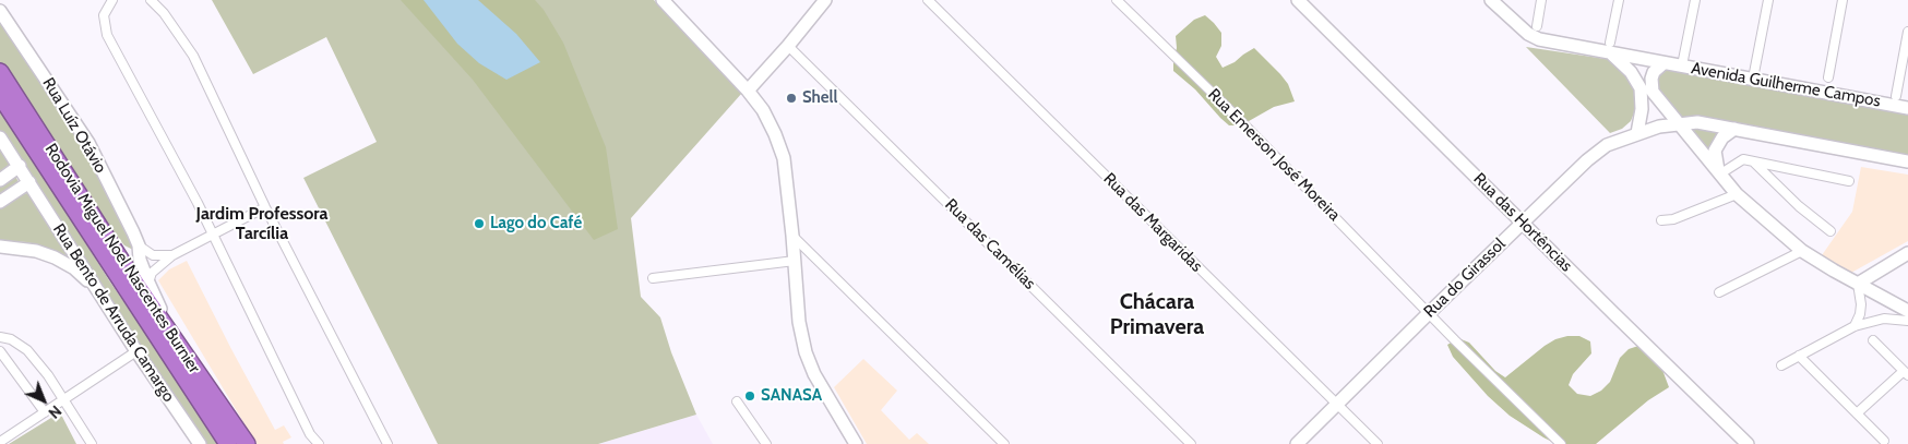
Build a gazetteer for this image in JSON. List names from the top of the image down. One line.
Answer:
{"streets":{"highway":["Rodovia Miguel Noel Nascentes Burnier"],"main road":["Avenida Guilherme Campos","Rua Luíz Otávio","Rua das Hortências","Rua do Girassol","Rua Bento de Arruda Camargo"],"street":["Rua Emerson José Moreira","Rua das Margaridas","Rua das Camélias"]},"crossings":[["Rua Luíz Otávio","Rodovia Miguel Noel Nascentes Burnier"],["Rua Emerson José Moreira","Rua do Girassol"],["Rua das Margaridas","Rua do Girassol"],["Rua das Hortências","Rua do Girassol"]],"districts":["Jardim Professora Tarcília","Chácara Primavera"],"places":["Shell","Lago do Café","SANASA"],"north":"bottom right"}
